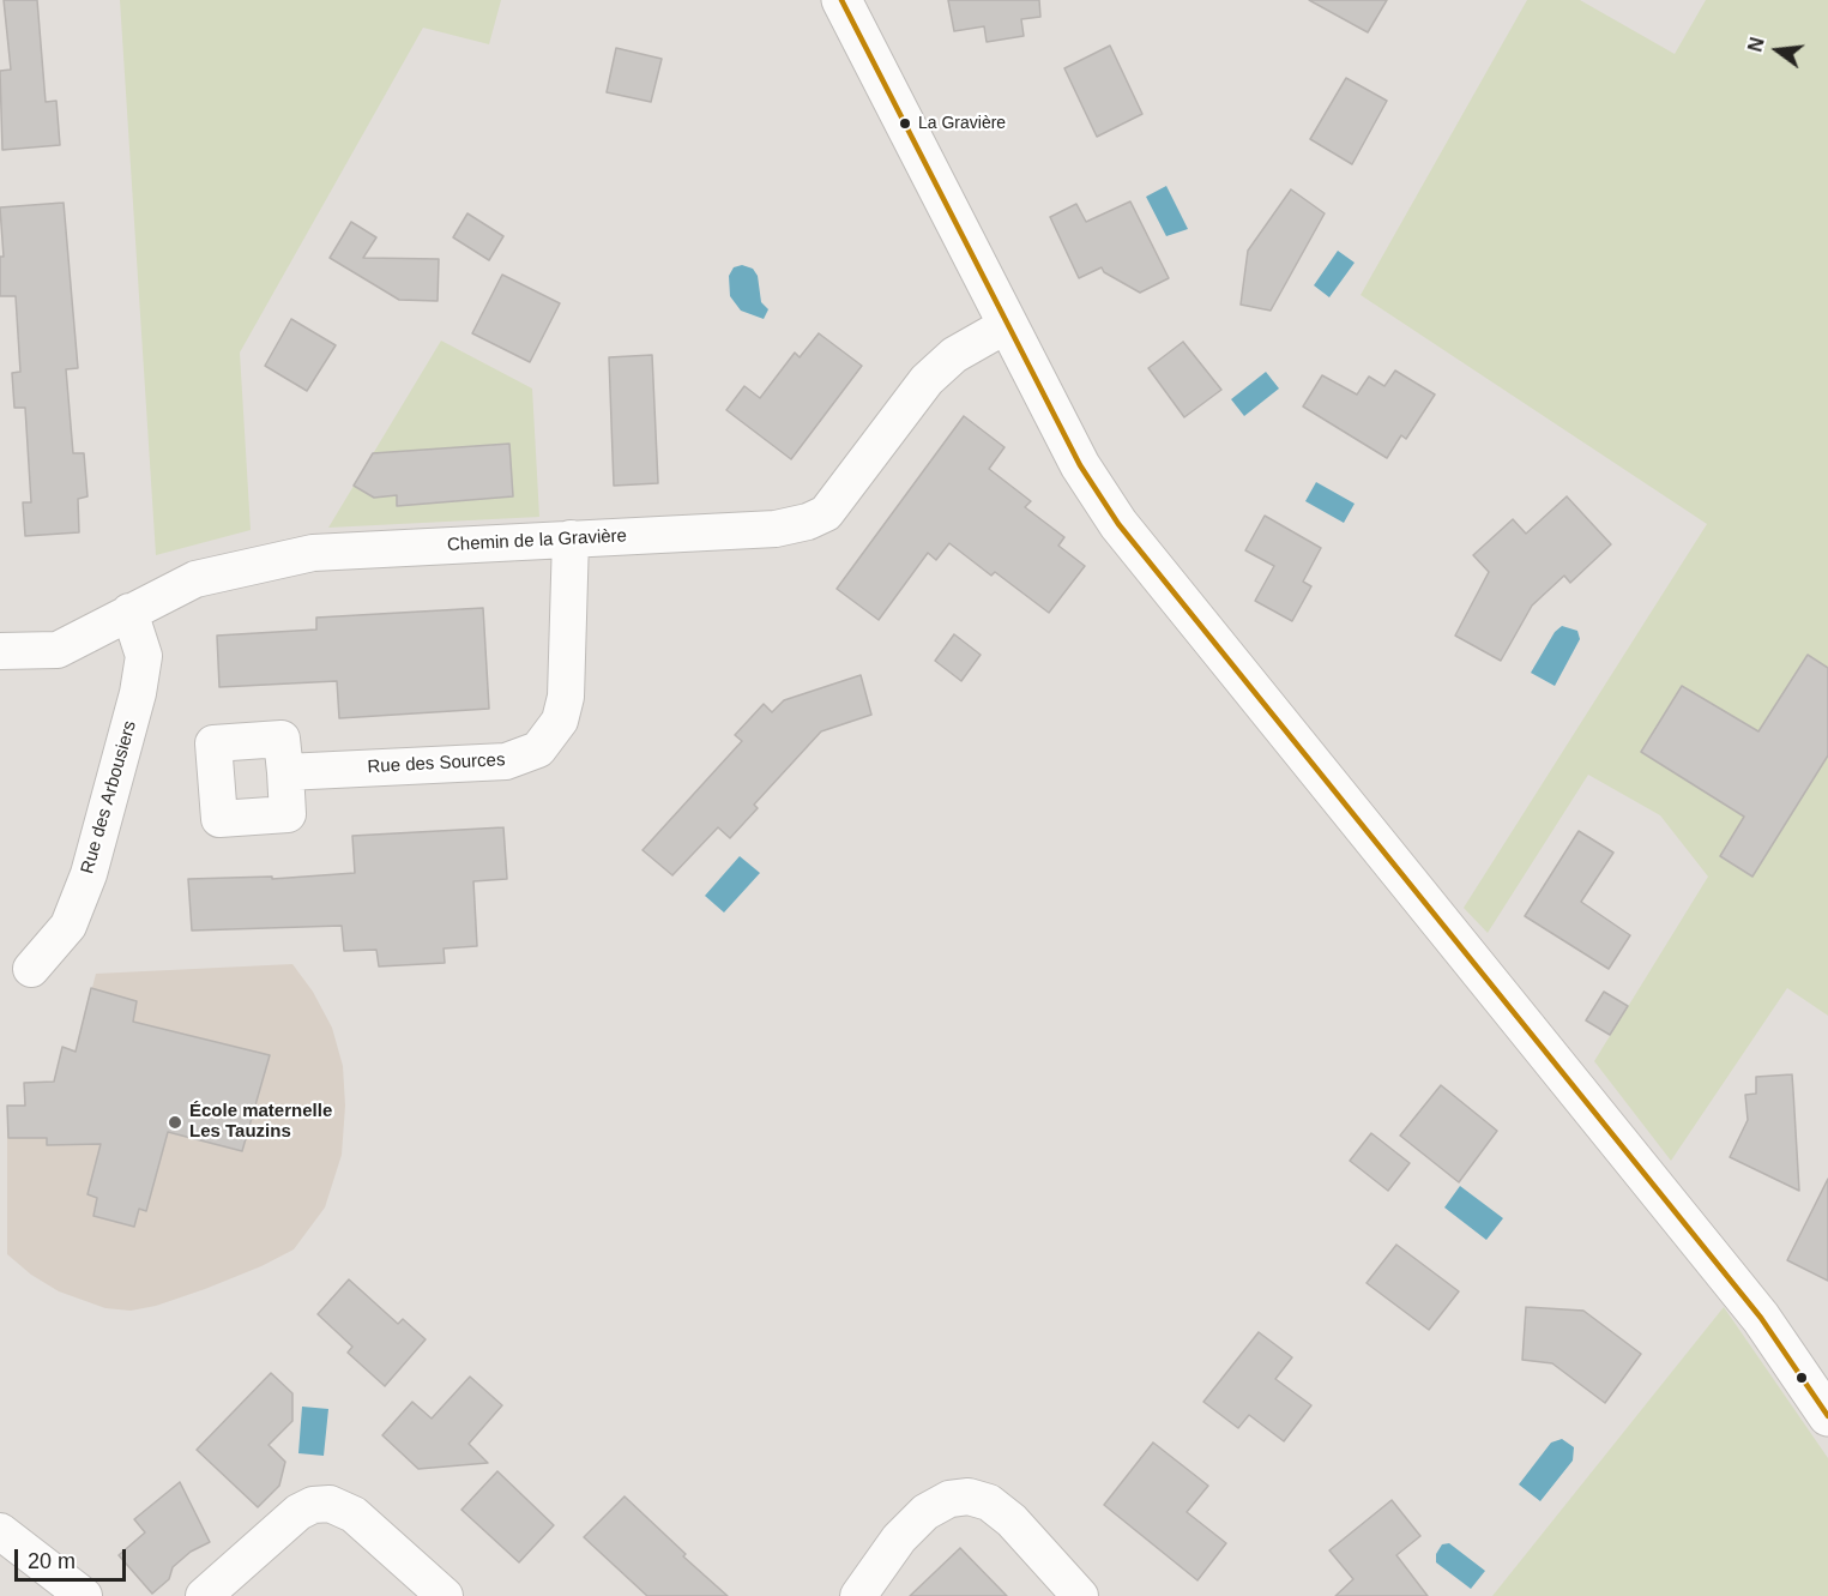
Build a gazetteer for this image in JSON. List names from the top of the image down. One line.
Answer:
{"streets":{"street":["Chemin de la Gravière","Rue des Sources","Rue des Arbousiers"]},"crossings":[["Chemin de la Gravière","Rue des Sources"],["Chemin de la Gravière","Rue des Arbousiers"]],"places":["La Gravière","École maternelle Les Tauzins"],"scale_bar":"20 m","north":"left"}
